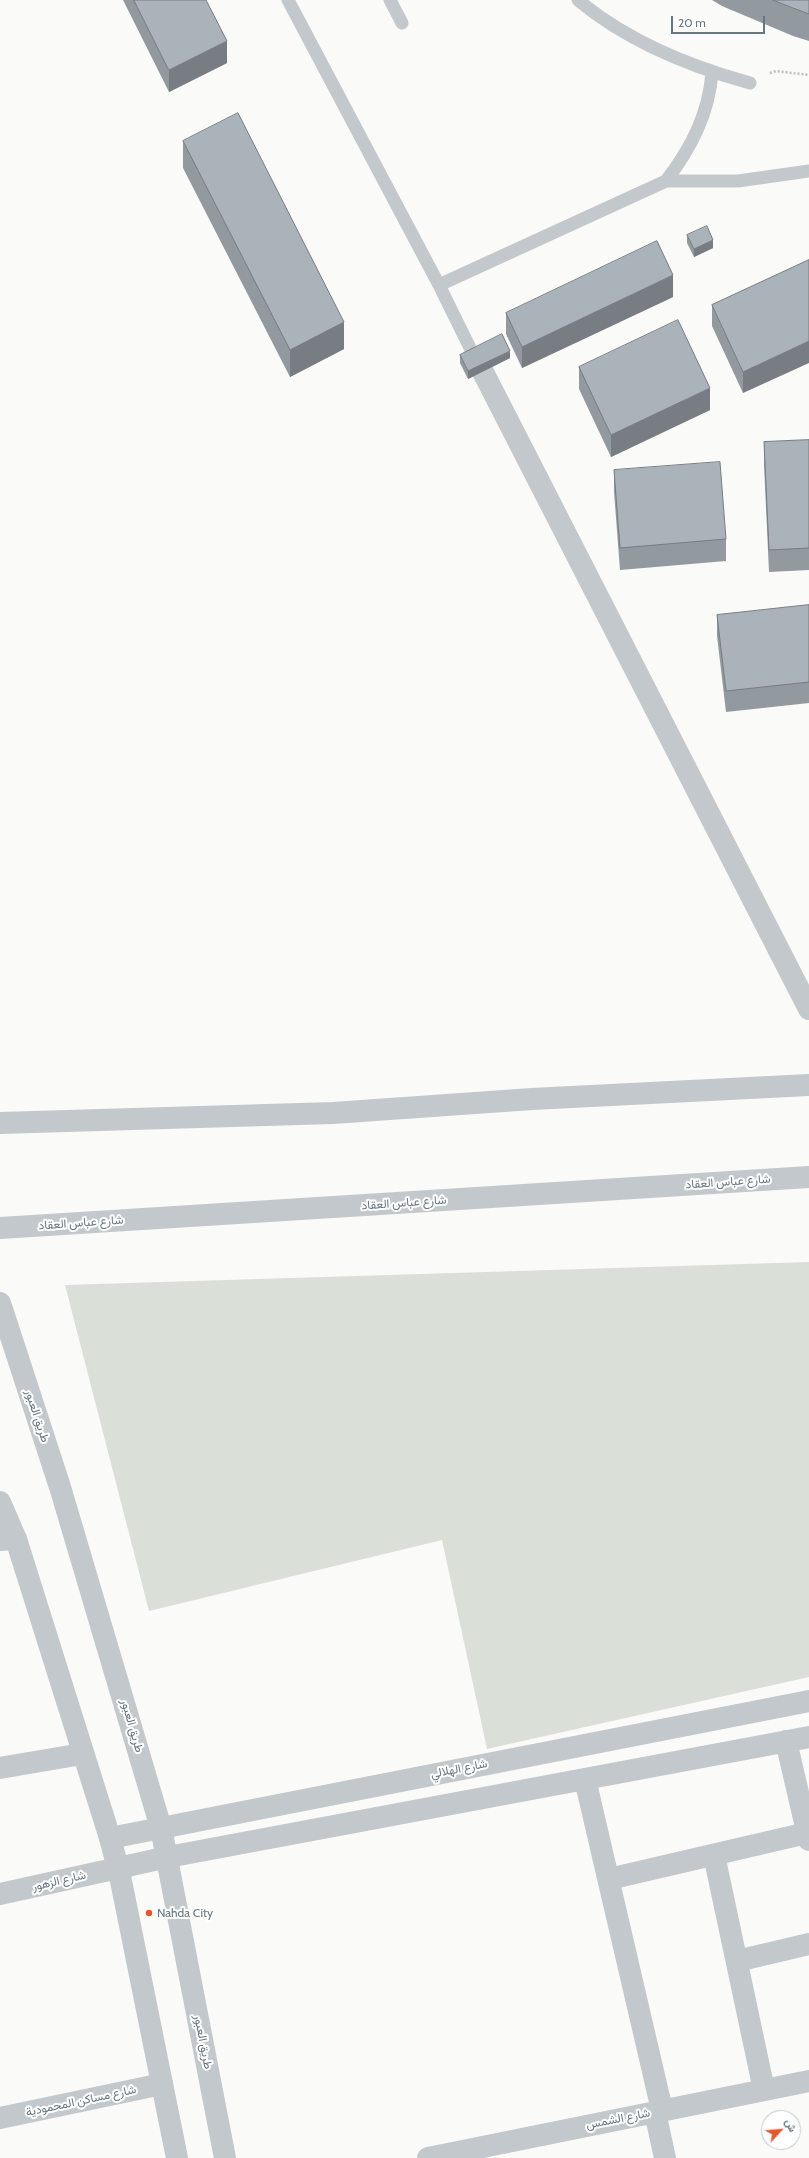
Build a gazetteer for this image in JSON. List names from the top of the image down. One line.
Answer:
{"streets":{"street":["شارع عباس العقاد","طريق العبور","شارع الهلالي","شارع الزهور","شارع مساكن المحمودية","شارع الشمس"]},"crossings":[["طريق العبور","شارع الهلالي"]],"places":["Nahda City"],"scale_bar":"20 m","north":"top right"}
